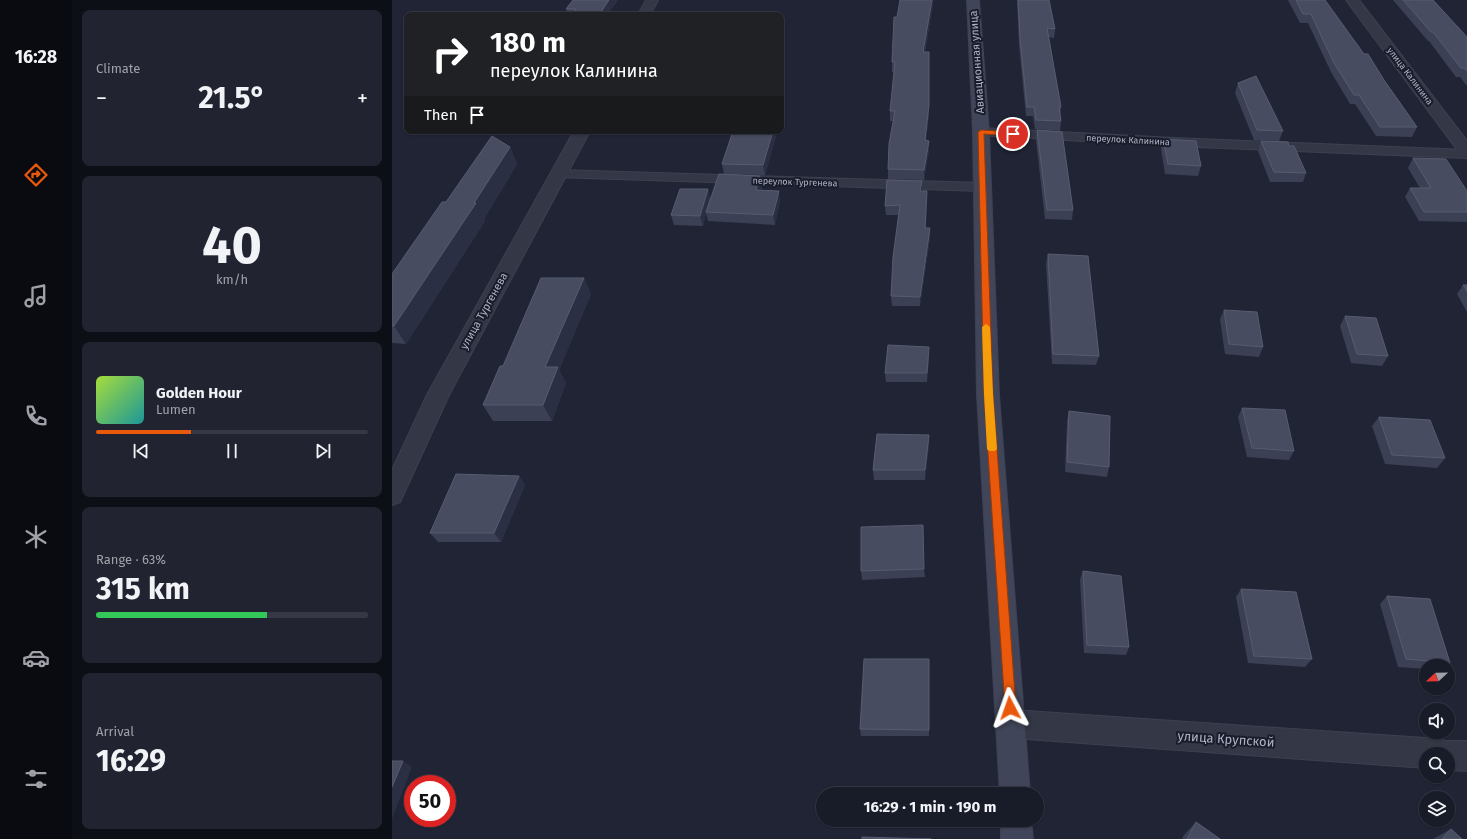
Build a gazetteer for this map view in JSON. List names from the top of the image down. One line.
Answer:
{"streets":{"main road":["Авиационная улица"],"street":["улица Калинина","улица Тургенева","улица Крупской"],"lane":["переулок Калинина","переулок Тургенева"]},"crossings":[["Авиационная улица","переулок Калинина"],["Авиационная улица","переулок Тургенева"],["Авиационная улица","улица Крупской"],["улица Калинина","переулок Калинина"],["переулок Тургенева","улица Тургенева"]],"north":"left","page":{"tabs":"16:28","tile":["Climate",["40","km/h"],["Range · 63%","315 km"],["Arrival","16:29"]],"turn":["180 m","переулок Калинина"],"heat":["−","21.5°","+"],"then":"Then","song":["Golden Hour","Lumen"],"limit":"50","trip":"16:29 · 1 min · 190 m"}}
